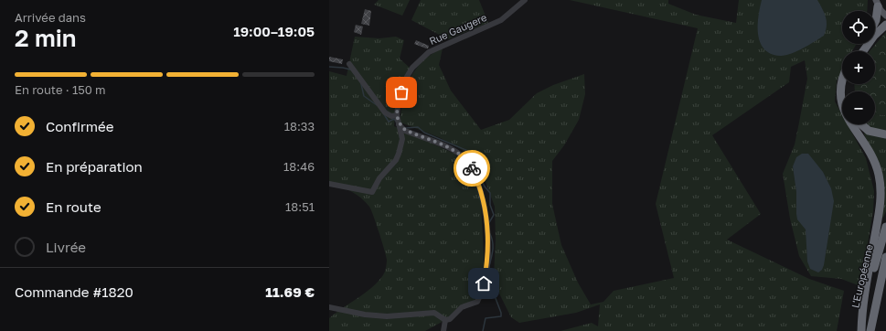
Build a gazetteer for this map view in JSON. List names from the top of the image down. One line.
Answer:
{"streets":{"highway":["L'Européenne"],"street":["Rue Gaugere"]},"page":{"heading":["2 min","Arrivée dans","19:00–19:05"],"panel":["Commande #1820","11.69 €"],"map_buttons":["+","−"],"bar":"En route · 150 m","list":[["Confirmée","18:33"],["En préparation","18:46"],["En route","18:51"],"Livrée"]}}
